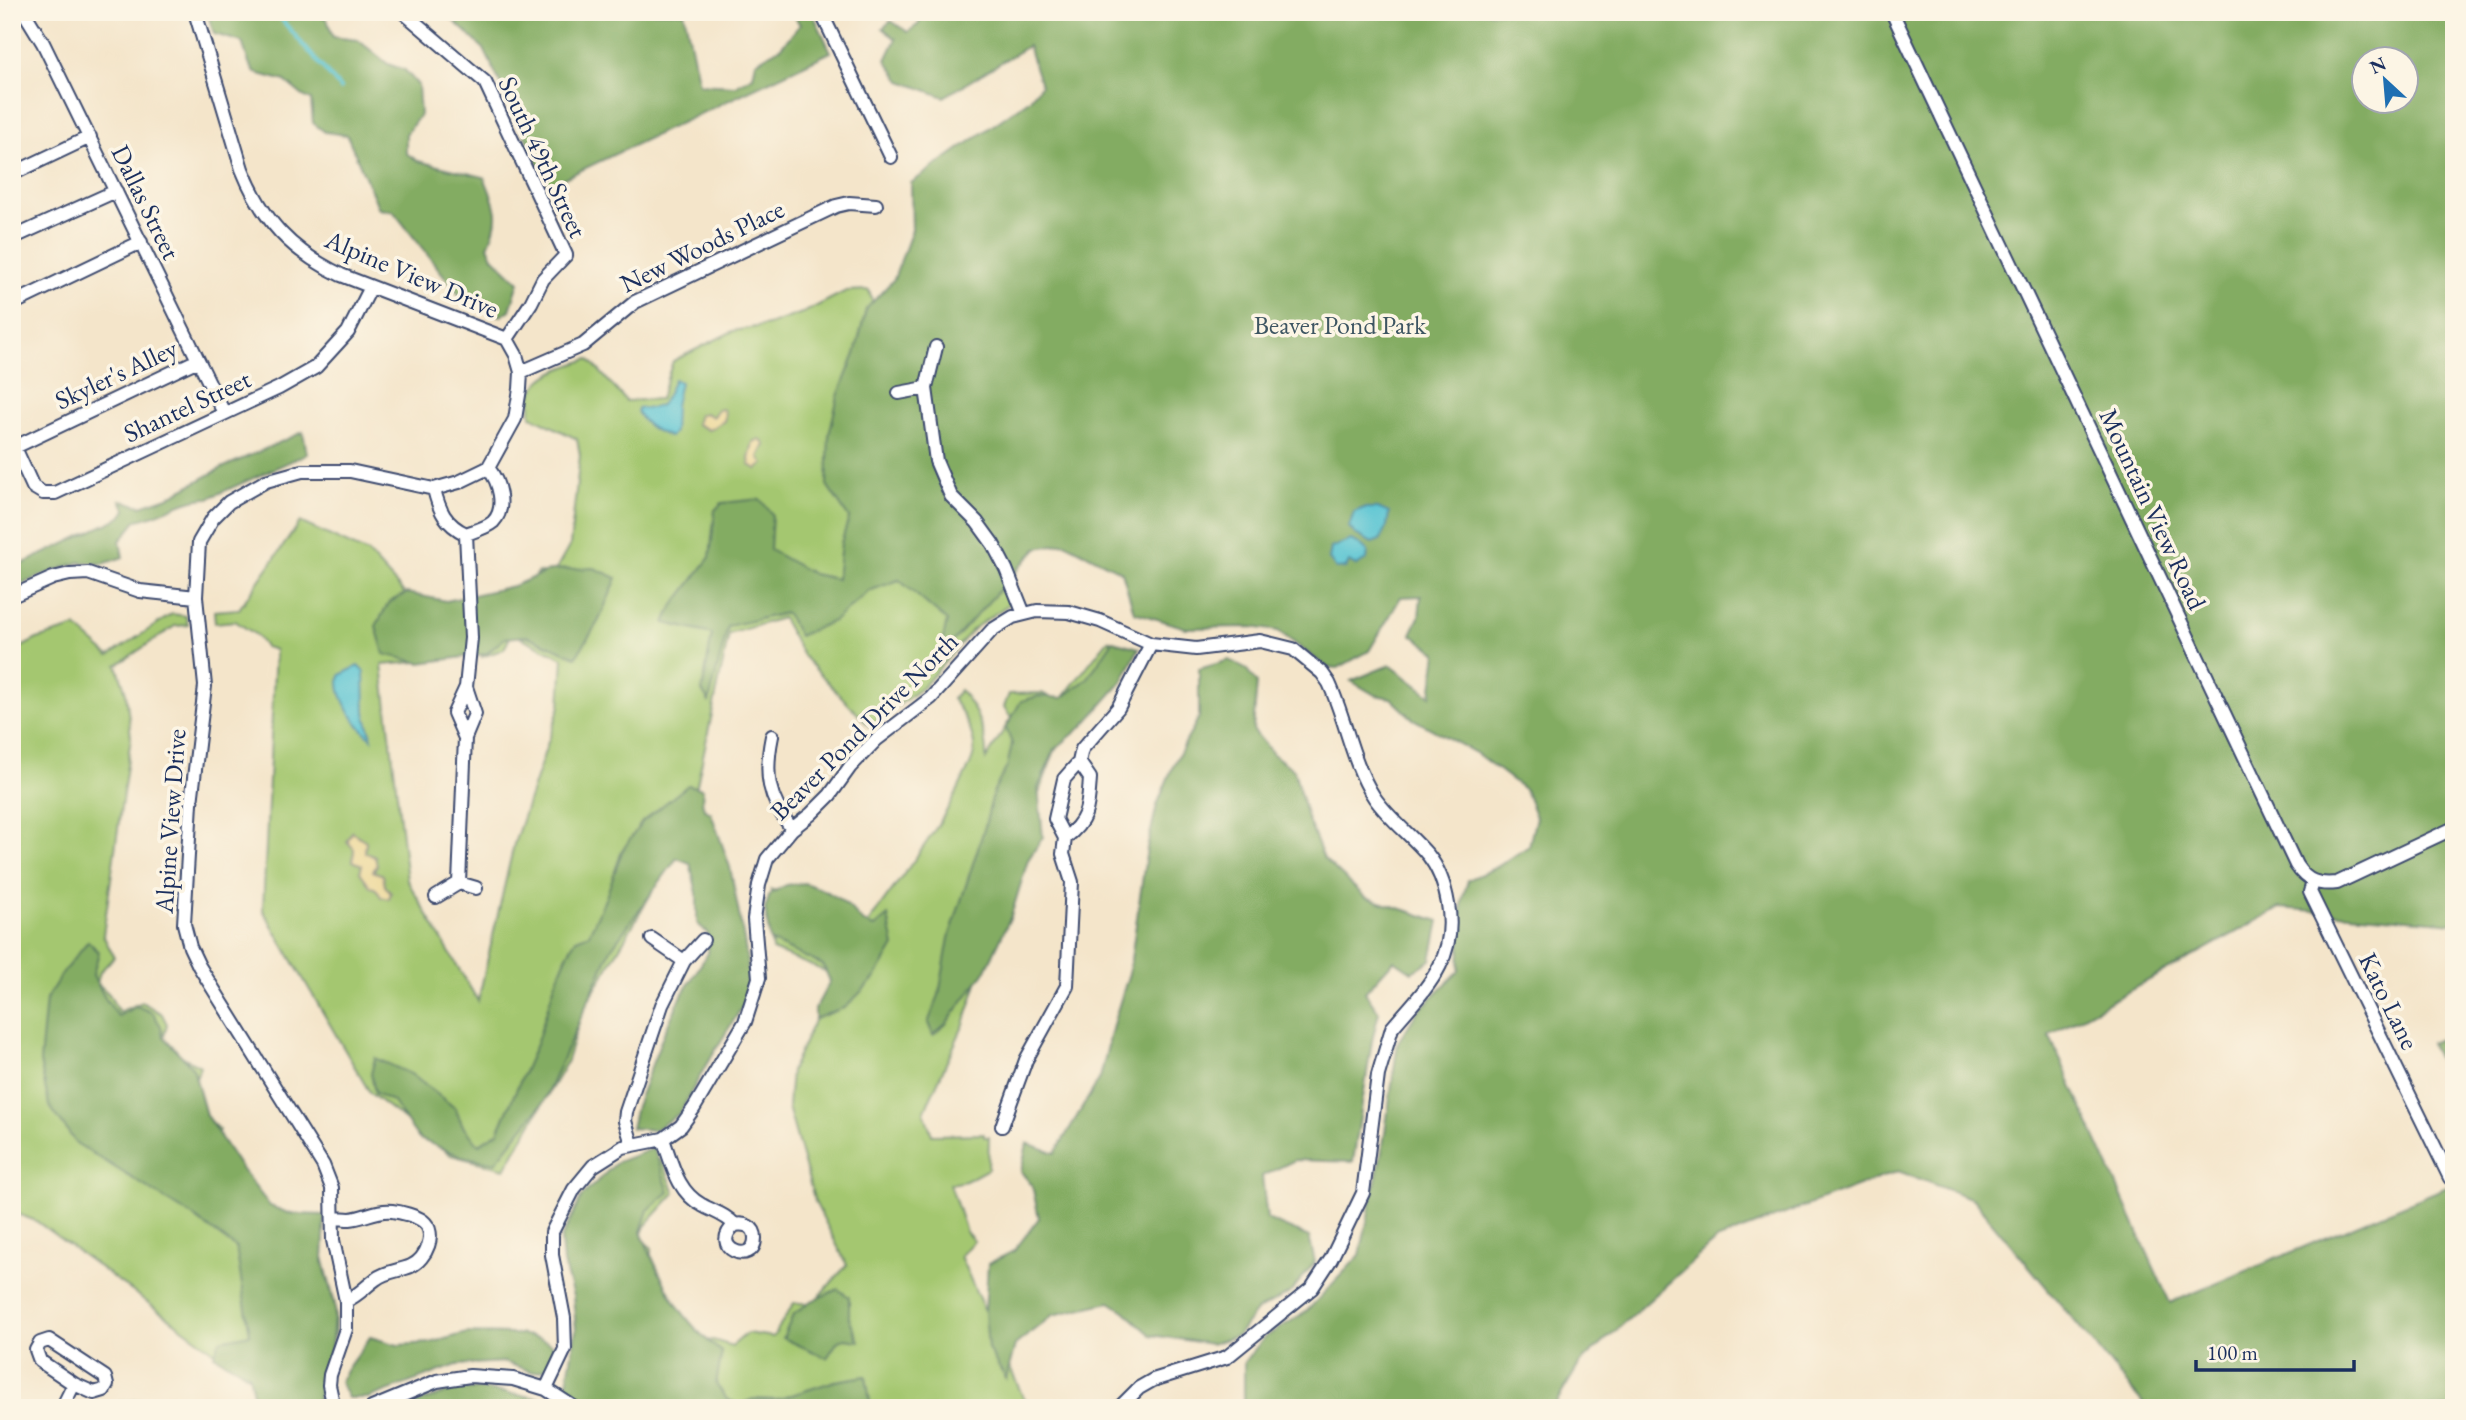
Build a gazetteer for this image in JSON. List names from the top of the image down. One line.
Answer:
{"streets":{"street":["South 49th Street","Dallas Street","New Woods Place","Alpine View Drive","Skyler's Alley","Shantel Street","Mountain View Road","Beaver Pond Drive North","Kato Lane"]},"crossings":[["South 49th Street","Alpine View Drive"],["Dallas Street","Skyler's Alley"],["Dallas Street","Shantel Street"],["New Woods Place","Alpine View Drive"],["Alpine View Drive","Shantel Street"],["Skyler's Alley","Shantel Street"],["Mountain View Road","Kato Lane"]],"parks":["Beaver Pond Park"],"scale_bar":"100 m","north":"top left"}
